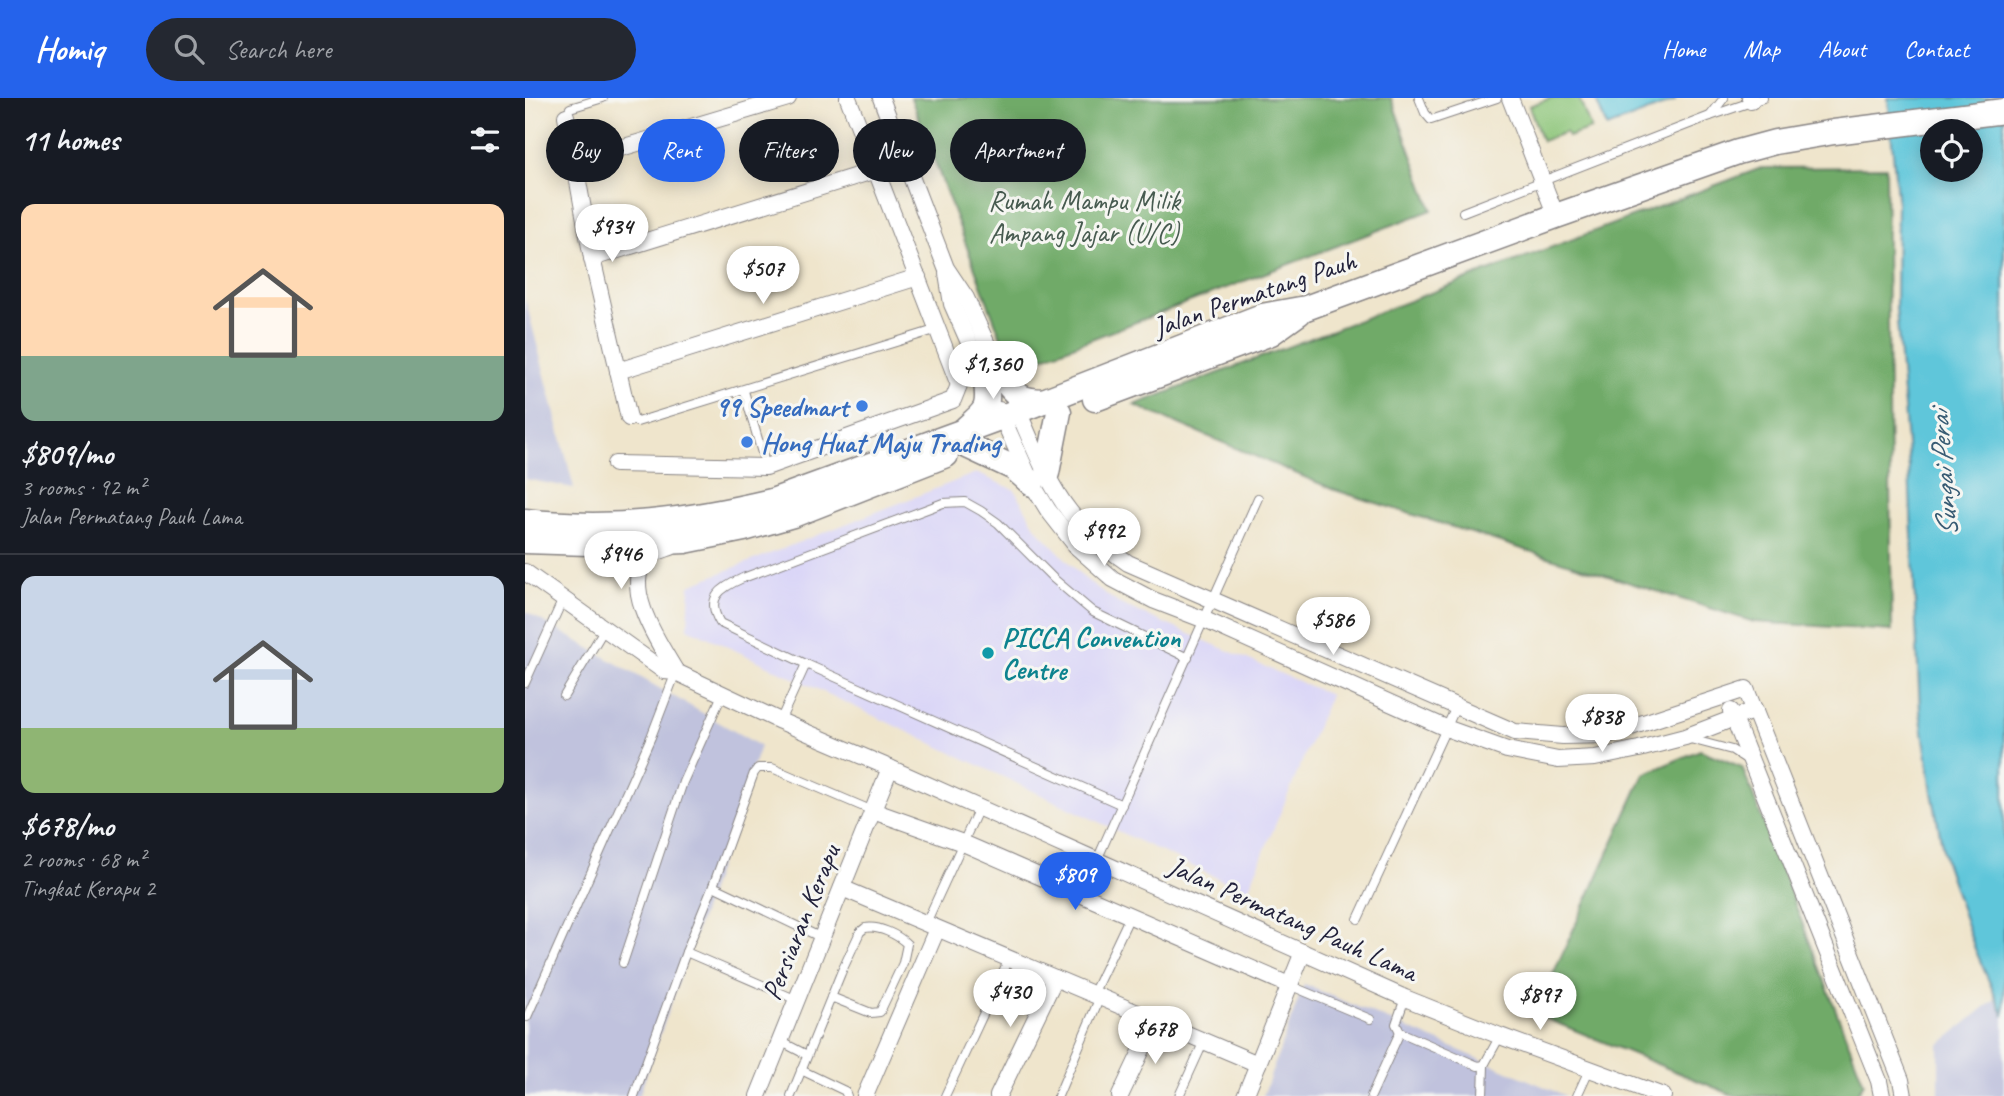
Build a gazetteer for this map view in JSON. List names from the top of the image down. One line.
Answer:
{"streets":{"main road":["Jalan Permatang Pauh"],"street":["Jalan Permatang Pauh Lama","Persiaran Kerapu"]},"crossings":[["Jalan Permatang Pauh Lama","Persiaran Kerapu"]],"water":["Sungai Perai"],"parks":["Rumah Mampu Milik Ampang Jajar (U/C)"],"places":["99 Speedmart","Hong Huat Maju Trading","PICCA Convention Centre"],"page":{"header":"Homiq","search":"Search here","nav":["Home","Map","About","Contact"],"heading":"11 homes","chip":["Buy","Rent","Filters","New","Apartment"],"list":[{"name":"$809/mo","note":"3 rooms · 92 m² · Jalan Permatang Pauh Lama"},{"name":"$678/mo","note":"2 rooms · 68 m² · Tingkat Kerapu 2"}],"price":["$934","$507","$1,360","$992","$946","$586","$838","$809","$430","$897","$678"]}}
